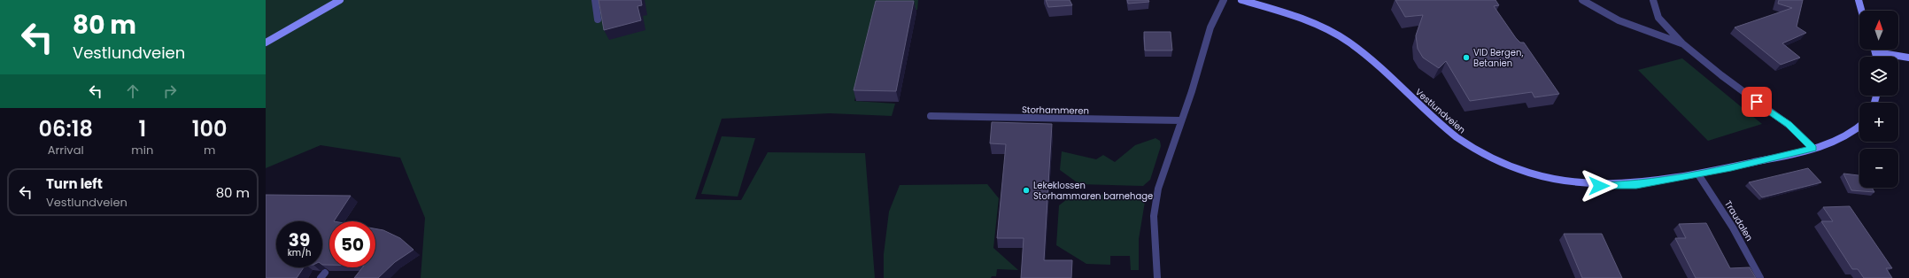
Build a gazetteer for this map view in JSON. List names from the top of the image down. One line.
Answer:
{"streets":{"main road":["Vestlundveien"],"street":["Storhammeren","Traudalen"]},"crossings":[["Vestlundveien","Traudalen"]],"places":["VID Bergen, Betanien","Lekeklossen Storhammaren barnehage"],"north":"top","page":{"turn":["80 m","Vestlundveien"],"map_buttons":["+","−"],"eta":["06:18","Arrival","1","min","100","m"],"list":[{"name":"Turn left","note":"Vestlundveien","value":"80 m"}],"speed":"39 km/h","limit":"50"}}
